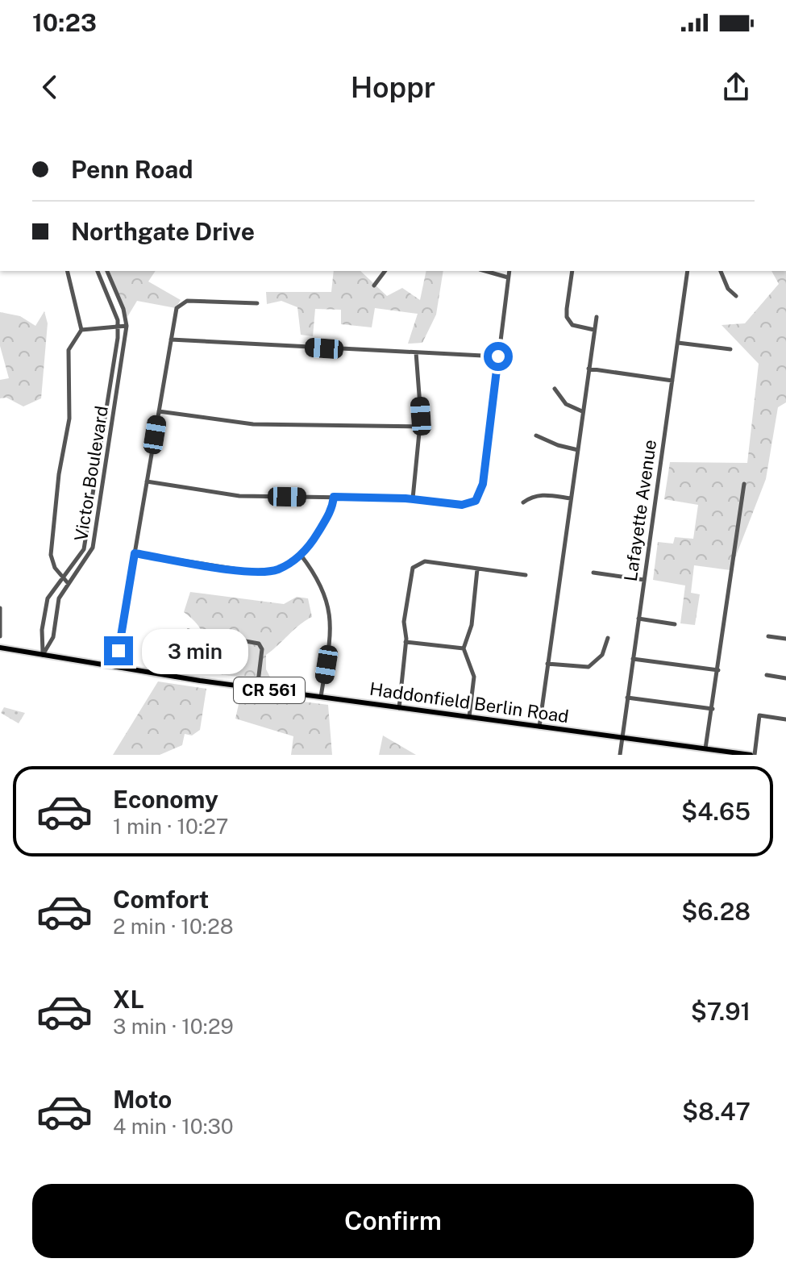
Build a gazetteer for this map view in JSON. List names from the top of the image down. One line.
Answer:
{"streets":{"main road":["CR 561","Haddonfield Berlin Road"],"street":["Victor Boulevard","Lafayette Avenue"]},"crossings":[["Victor Boulevard","Haddonfield Berlin Road"],["Lafayette Avenue","Haddonfield Berlin Road"],["CR 561","Haddonfield Berlin Road"]],"page":{"status":"10:23","header":"Hoppr","banner":["Penn Road","Northgate Drive"],"bubble":"3 min","list":[{"name":"Economy","note":"1 min · 10:27","value":"$4.65"},{"name":"Comfort","note":"2 min · 10:28","value":"$6.28"},{"name":"XL","note":"3 min · 10:29","value":"$7.91"},{"name":"Moto","note":"4 min · 10:30","value":"$8.47"}],"buttons":"Confirm"}}
